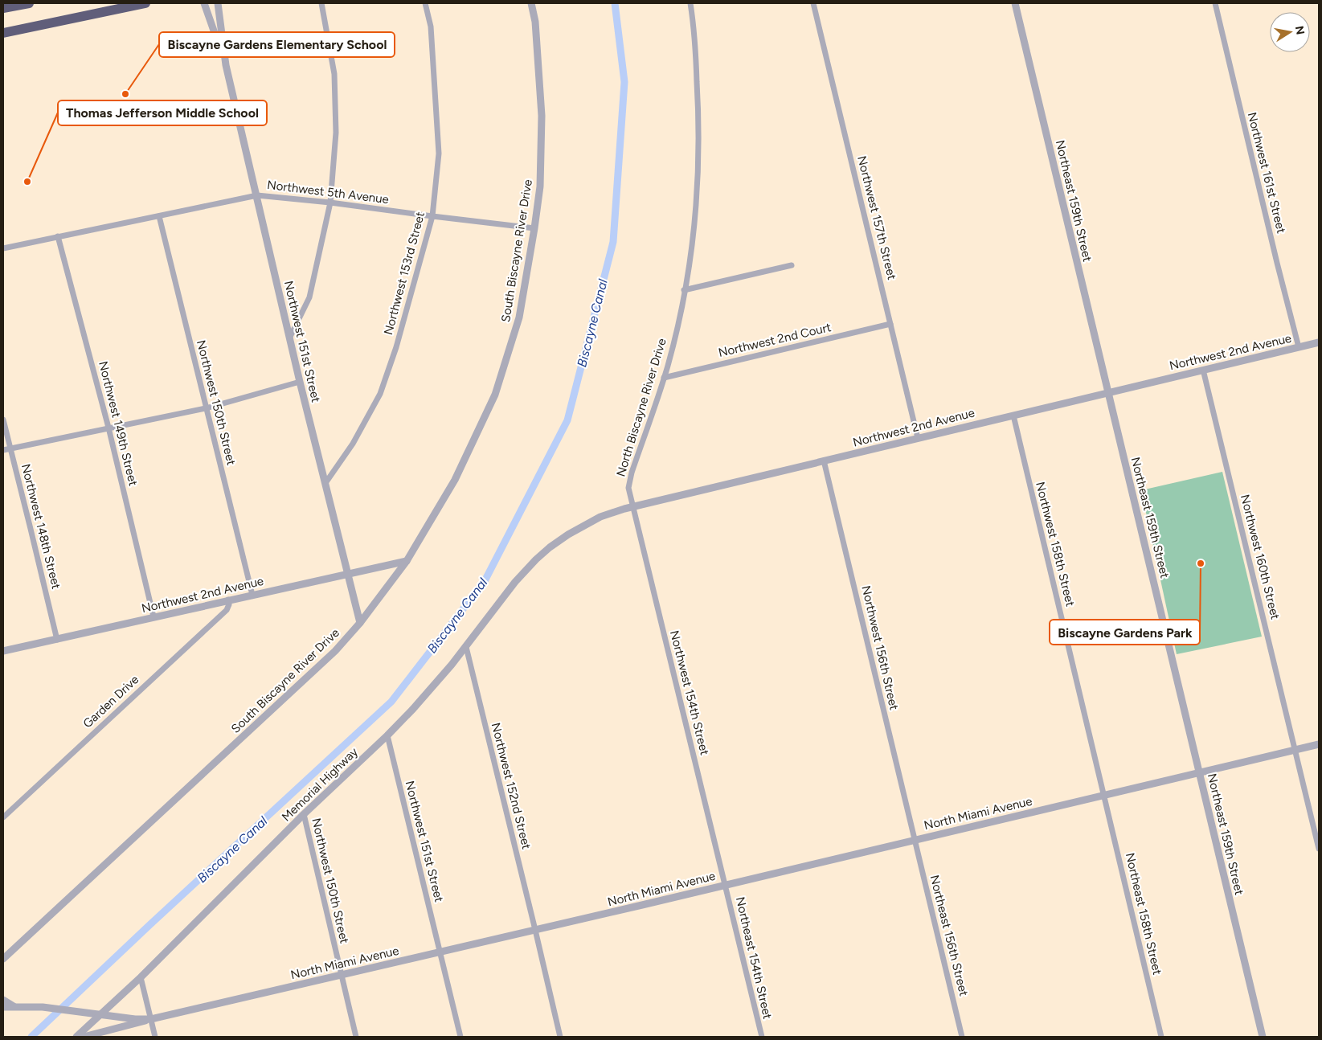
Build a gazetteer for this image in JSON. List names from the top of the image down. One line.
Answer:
{"streets":{"street":["Northwest 161st Street","Northwest 5th Avenue","Northeast 159th Street","Northwest 157th Street","South Biscayne River Drive","Northwest 153rd Street","Northwest 2nd Court","Northwest 151st Street","Northwest 2nd Avenue","Northwest 150th Street","North Biscayne River Drive","Northwest 149th Street","Northwest 148th Street","Northwest 158th Street","Northwest 160th Street","Northwest 156th Street","Northwest 154th Street","Garden Drive","Memorial Highway","Northwest 152nd Street","North Miami Avenue","Northeast 158th Street","Northeast 156th Street","Northeast 154th Street"]},"crossings":[["Northwest 161st Street","Northwest 2nd Avenue"],["Northwest 5th Avenue","South Biscayne River Drive"],["Northwest 5th Avenue","Northwest 153rd Street"],["Northwest 5th Avenue","Northwest 151st Street"],["Northwest 5th Avenue","Northwest 150th Street"],["Northwest 5th Avenue","Northwest 149th Street"],["Northeast 159th Street","Northwest 2nd Avenue"],["Northeast 159th Street","North Miami Avenue"],["Northwest 157th Street","Northwest 2nd Court"],["Northwest 157th Street","Northwest 2nd Avenue"],["South Biscayne River Drive","Northwest 151st Street"],["South Biscayne River Drive","Northwest 2nd Avenue"],["Northwest 153rd Street","Northwest 151st Street"],["Northwest 2nd Court","North Biscayne River Drive"],["Northwest 151st Street","Northwest 2nd Avenue"],["Northwest 151st Street","Memorial Highway"],["Northwest 151st Street","North Miami Avenue"],["Northwest 2nd Avenue","Northwest 150th Street"],["Northwest 2nd Avenue","North Biscayne River Drive"],["Northwest 2nd Avenue","Northwest 149th Street"],["Northwest 2nd Avenue","Northwest 148th Street"],["Northwest 2nd Avenue","Northwest 158th Street"],["Northwest 2nd Avenue","Northwest 160th Street"],["Northwest 2nd Avenue","Northwest 156th Street"],["Northwest 2nd Avenue","Northwest 154th Street"],["Northwest 2nd Avenue","Garden Drive"],["Northwest 2nd Avenue","Memorial Highway"],["Northwest 150th Street","Memorial Highway"],["Northwest 150th Street","North Miami Avenue"],["North Biscayne River Drive","Northwest 154th Street"],["Northwest 158th Street","North Miami Avenue"],["Northwest 158th Street","Northeast 158th Street"],["Northwest 160th Street","North Miami Avenue"],["Northwest 156th Street","North Miami Avenue"],["Northwest 156th Street","Northeast 156th Street"],["Northwest 154th Street","North Miami Avenue"],["Northwest 154th Street","Northeast 154th Street"],["Memorial Highway","Northwest 152nd Street"],["Memorial Highway","North Miami Avenue"],["Northwest 152nd Street","North Miami Avenue"],["North Miami Avenue","Northeast 158th Street"],["North Miami Avenue","Northeast 156th Street"],["North Miami Avenue","Northeast 154th Street"]],"water":["Biscayne Canal"],"places":["Biscayne Gardens Elementary School","Thomas Jefferson Middle School","Biscayne Gardens Park"],"north":"right"}
